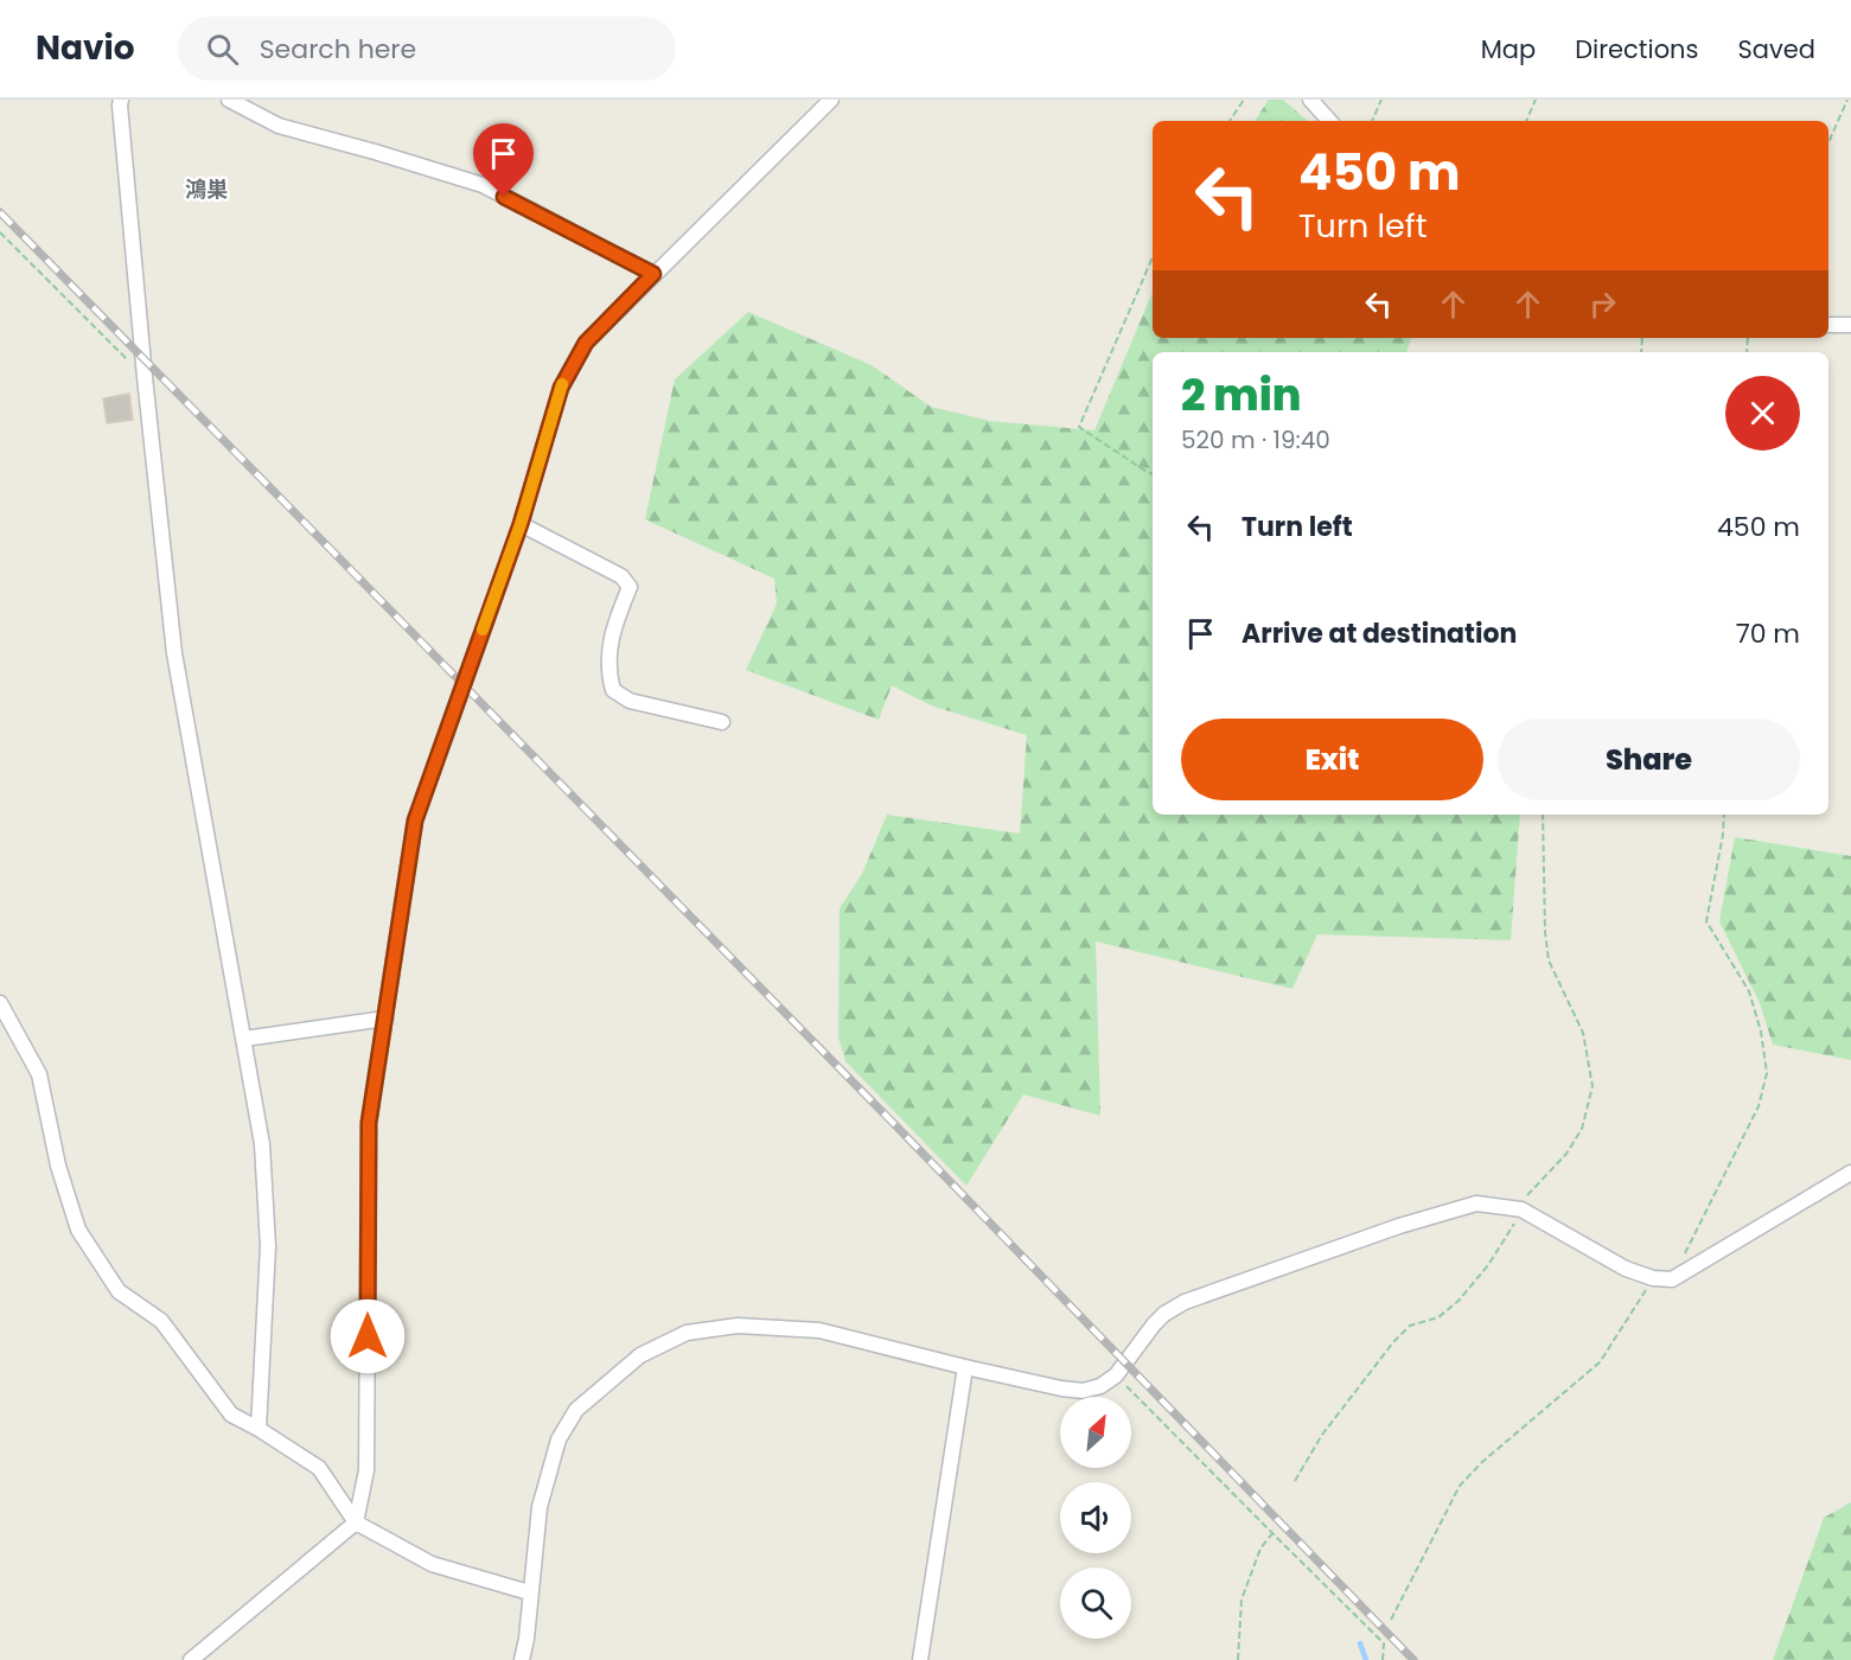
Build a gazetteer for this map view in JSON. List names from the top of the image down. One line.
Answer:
{"districts":["鴻巣"],"north":"top right","page":{"header":"Navio","search":"Search here","nav":["Map","Directions","Saved"],"turn":["450 m","Turn left"],"heading":["2 min","520 m · 19:40"],"list":[{"name":"Turn left","value":"450 m"},{"name":"Arrive at destination","value":"70 m"}],"buttons":["Exit","Share"]}}
